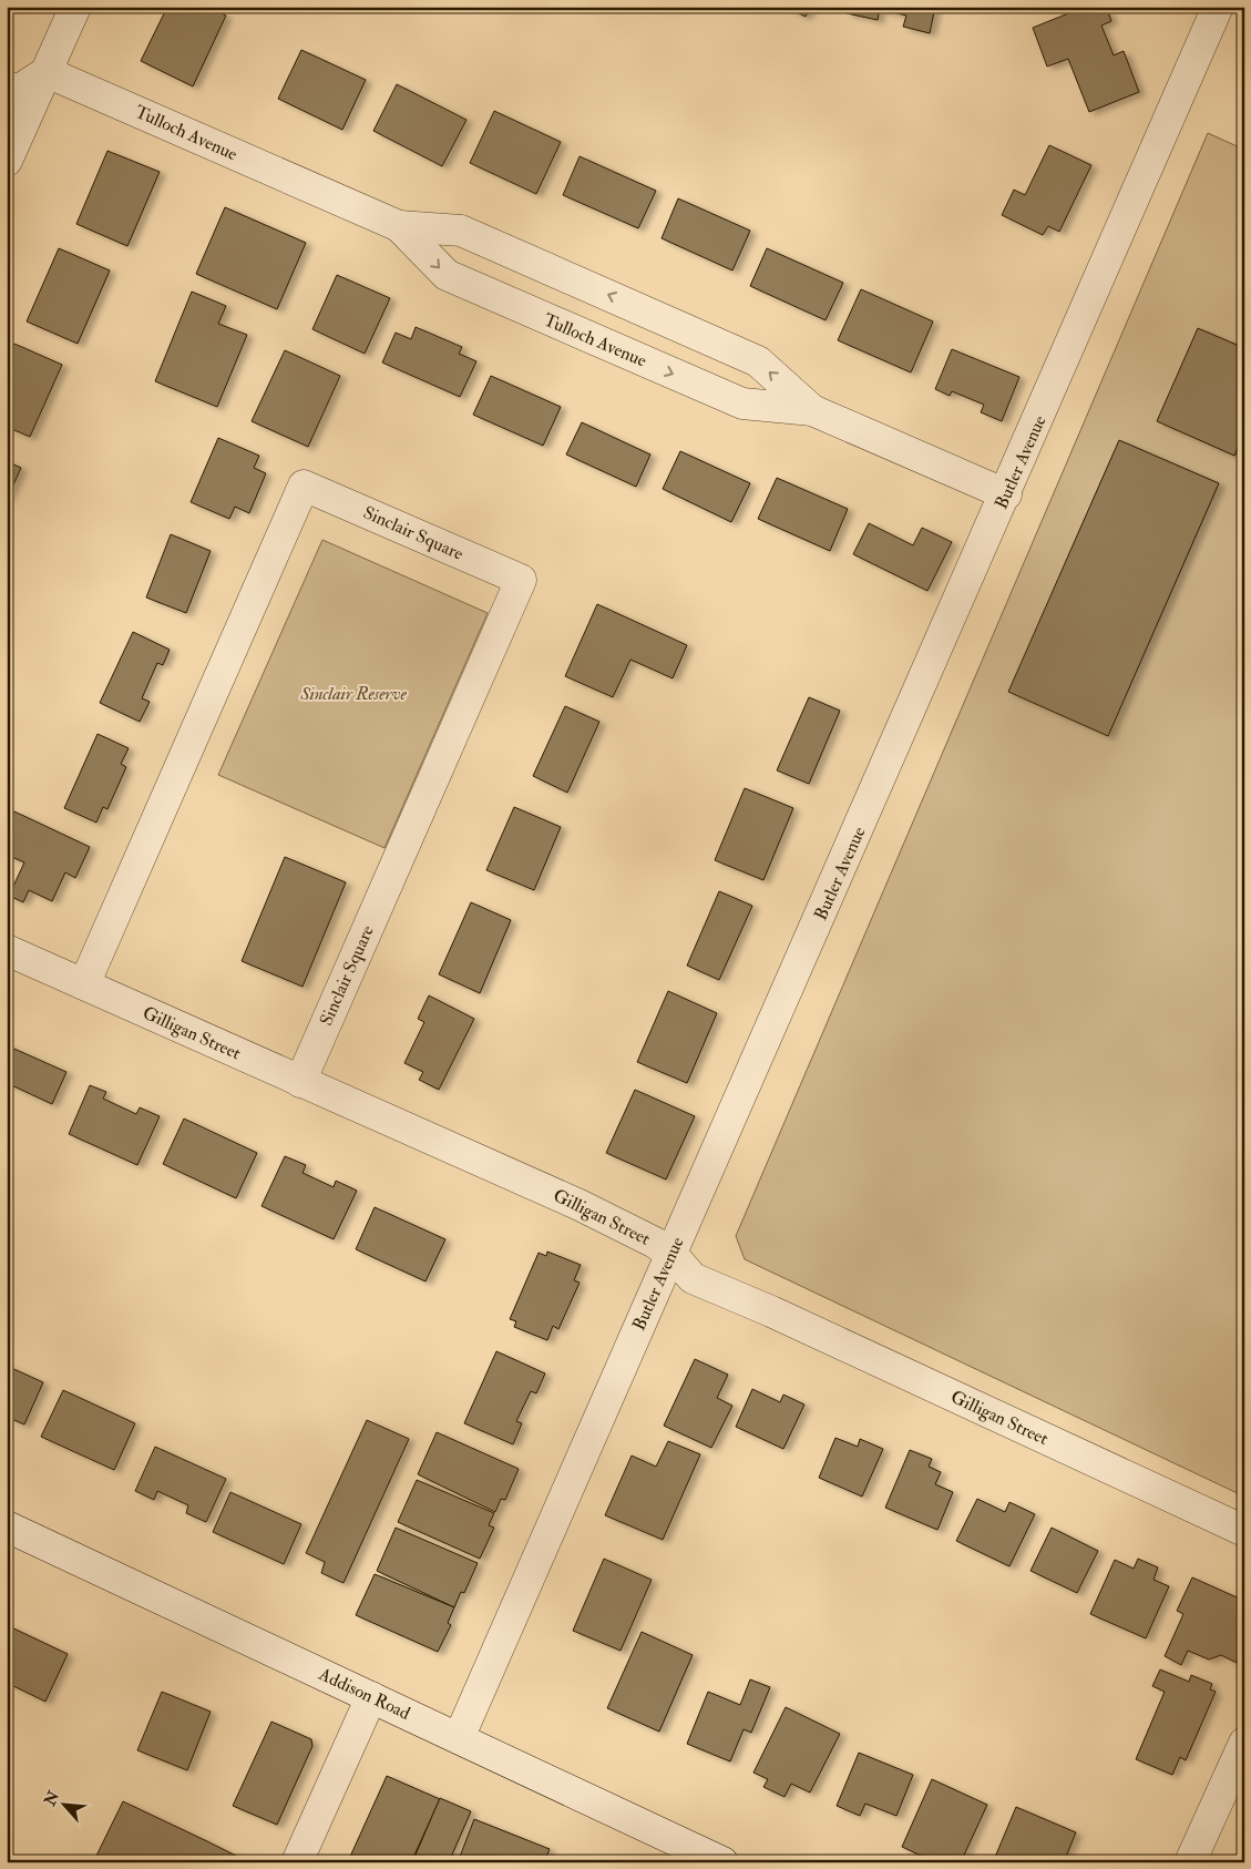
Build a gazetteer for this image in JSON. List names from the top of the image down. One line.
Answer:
{"streets":{"street":["Tulloch Avenue","Butler Avenue","Sinclair Square","Gilligan Street","Addison Road"]},"crossings":[["Tulloch Avenue","Butler Avenue"],["Butler Avenue","Gilligan Street"],["Butler Avenue","Addison Road"],["Sinclair Square","Gilligan Street"]],"parks":["Sinclair Reserve"],"north":"top left"}
